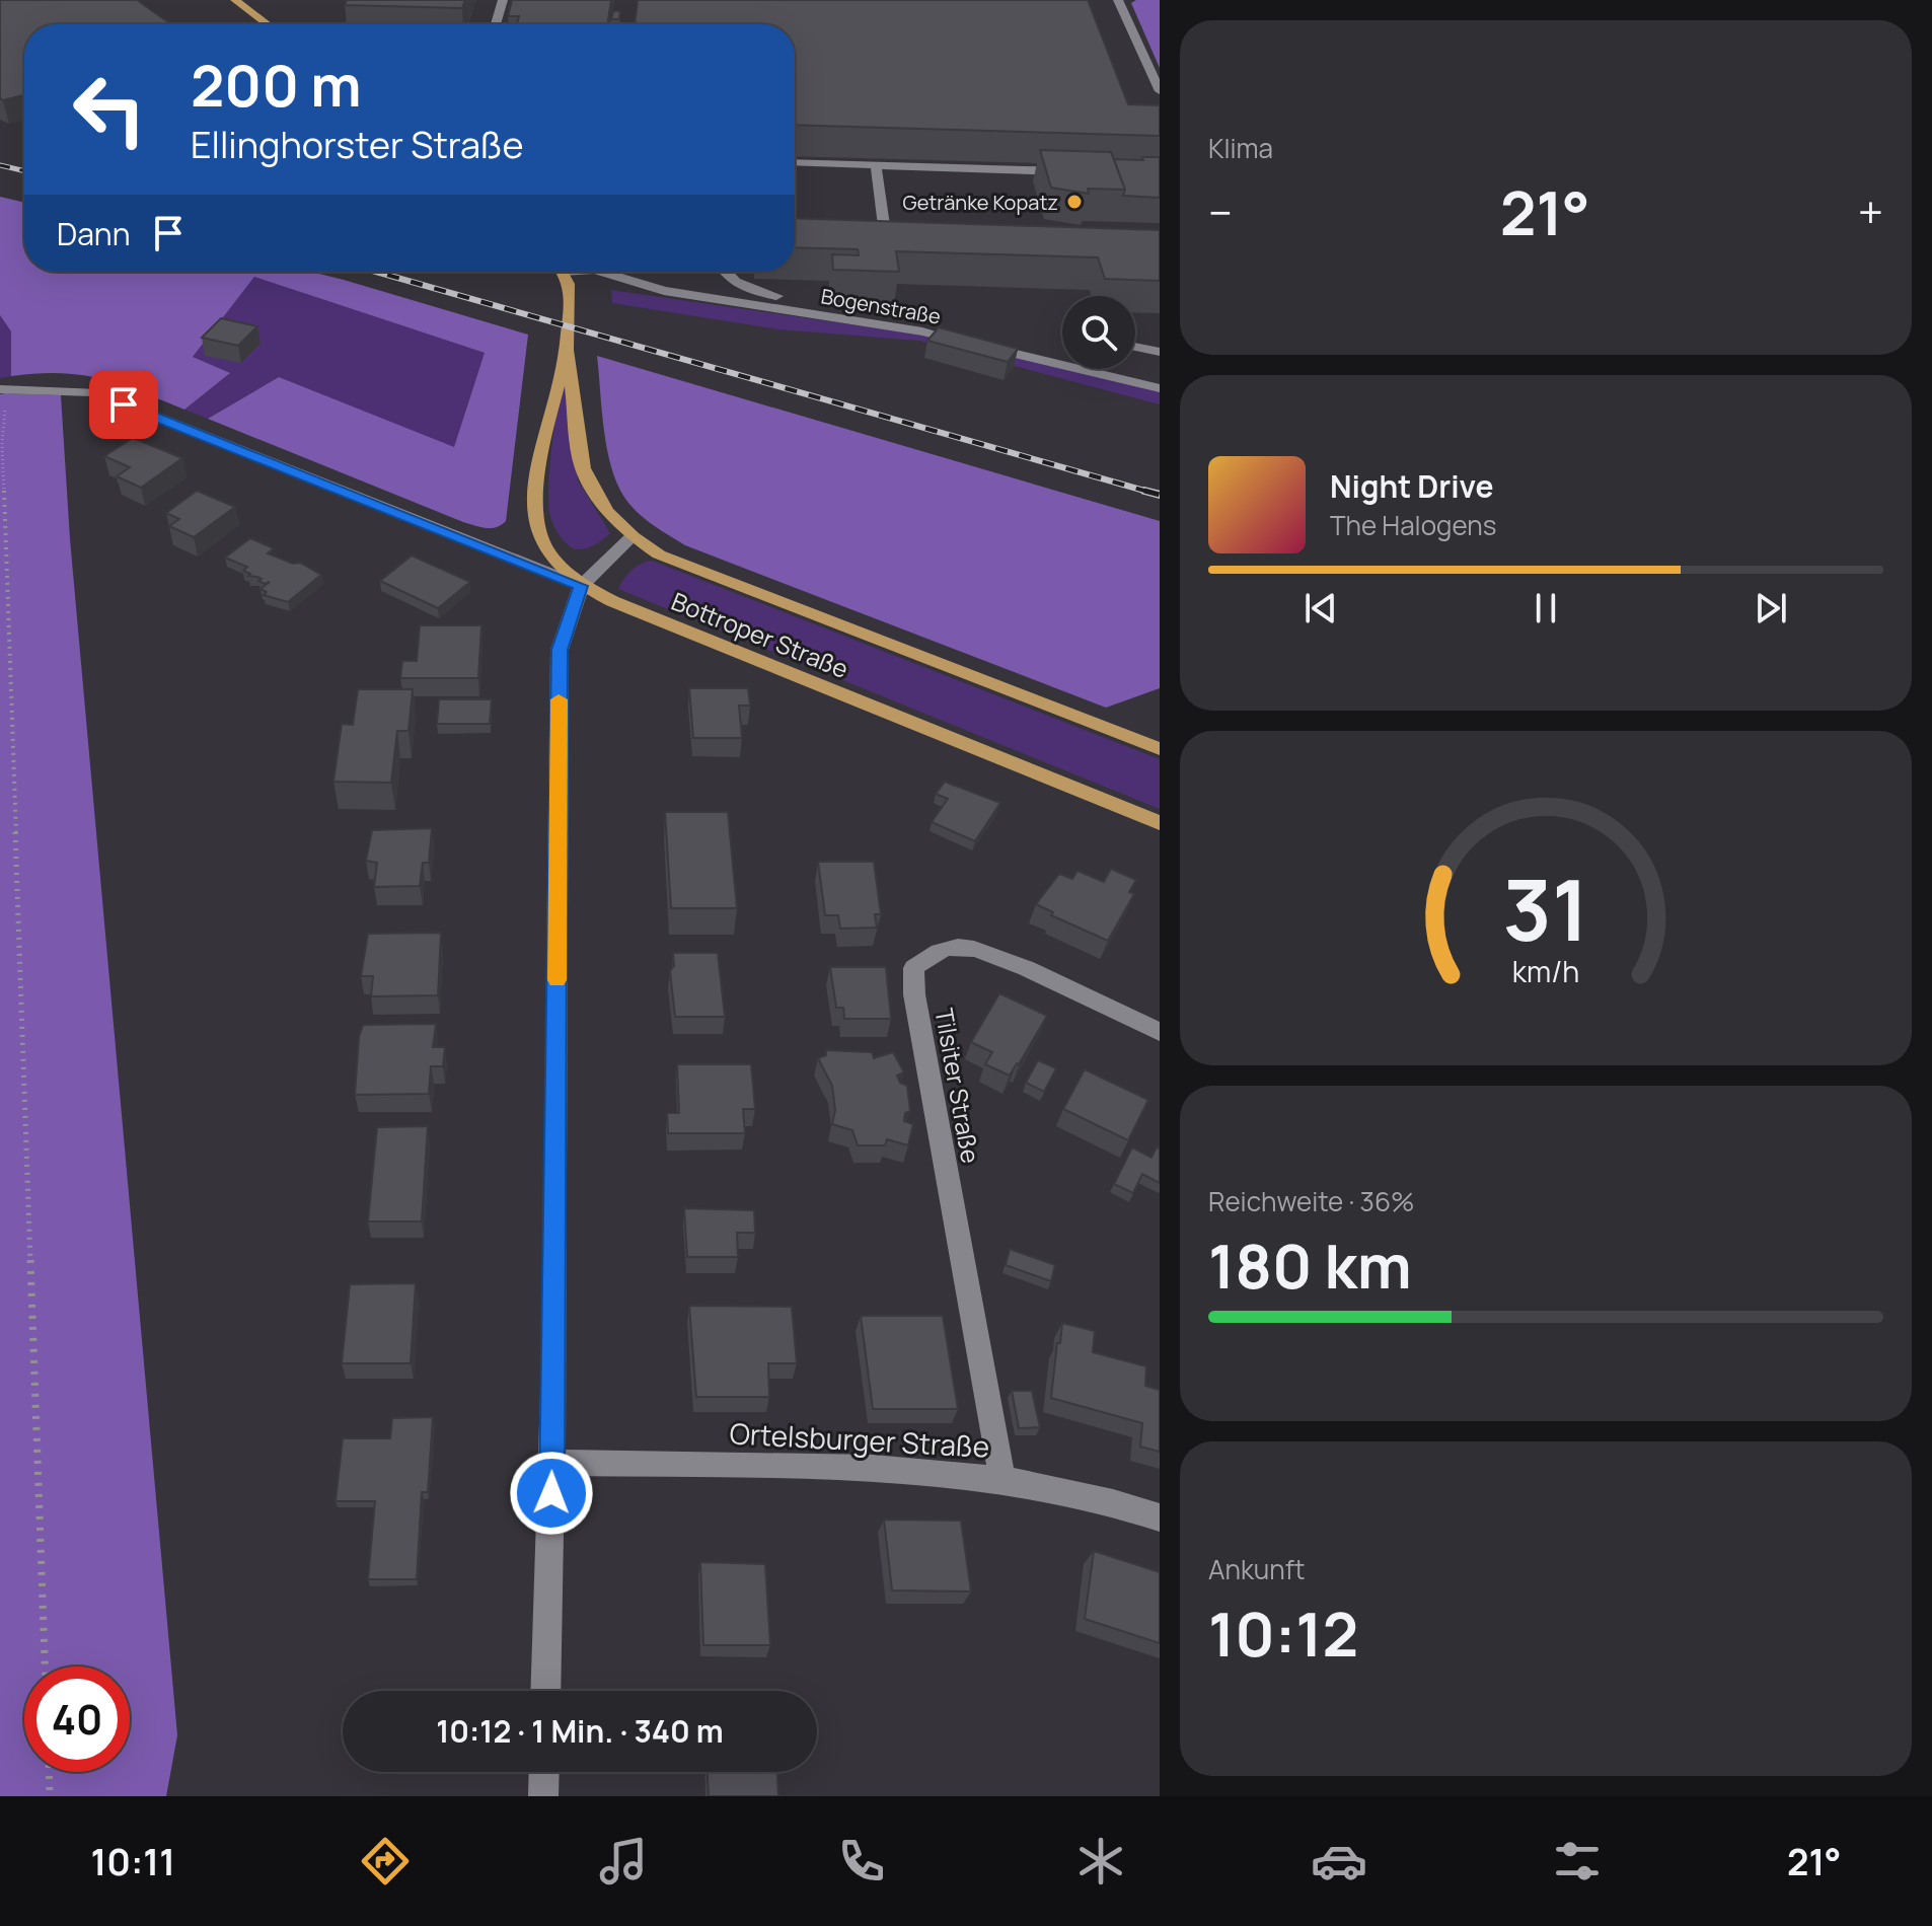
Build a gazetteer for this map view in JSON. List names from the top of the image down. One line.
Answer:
{"streets":{"main road":["Bottroper Straße"],"street":["Bogenstraße","Tilsiter Straße","Ortelsburger Straße"]},"crossings":[["Tilsiter Straße","Ortelsburger Straße"]],"places":["Getränke Kopatz"],"page":{"tile":["Klima",["Reichweite · 36%","180 km"],["Ankunft","10:12"]],"turn":["200 m","Ellinghorster Straße"],"heat":["−","21°","+"],"then":"Dann","song":["Night Drive","The Halogens"],"limit":"40","trip":"10:12 · 1 Min. · 340 m","tabs":["10:11","21°"],"gauge":["31","km/h"]}}
